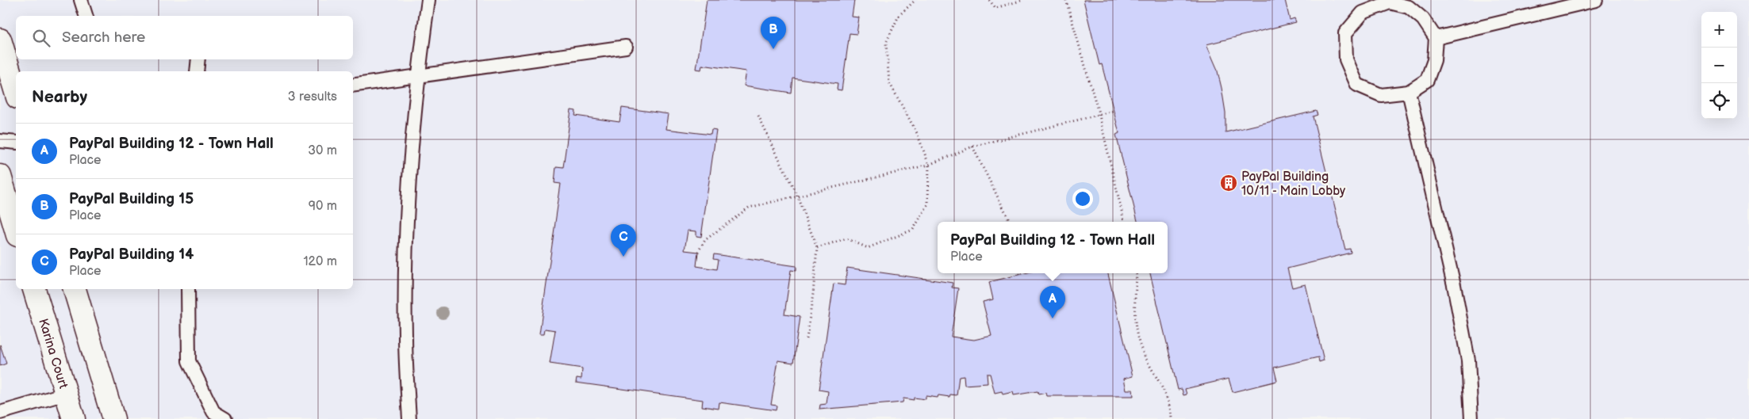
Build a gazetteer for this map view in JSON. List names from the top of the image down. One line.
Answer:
{"streets":{"street":["Karina Court"]},"places":{"building":["PayPal Building 10/11 - Main Lobby"]},"page":{"map_buttons":["+","−"],"search":"Search here","pins":["B","C","A"],"heading":["Nearby","3 results"],"list":[{"mark":"A","name":"PayPal Building 12 - Town Hall","note":"Place","value":"30 m"},{"mark":"B","name":"PayPal Building 15","note":"Place","value":"90 m"},{"mark":"C","name":"PayPal Building 14","note":"Place","value":"120 m"}],"popup":["PayPal Building 12 - Town Hall","Place"]}}
